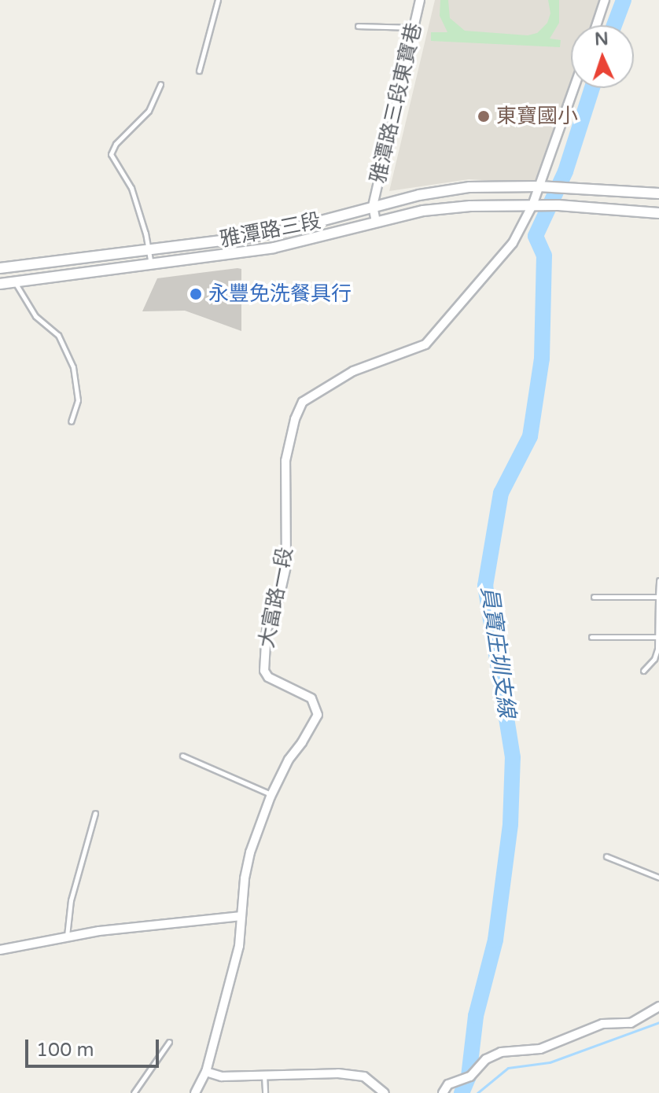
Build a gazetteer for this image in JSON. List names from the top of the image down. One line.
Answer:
{"streets":{"street":["雅潭路三段東寶巷","雅潭路三段","大富路一段"]},"crossings":[["雅潭路三段東寶巷","雅潭路三段"],["雅潭路三段","大富路一段"]],"water":["員寶庄圳支線"],"places":["東寶國小","永豐免洗餐具行"],"scale_bar":"100 m","north":"top"}
